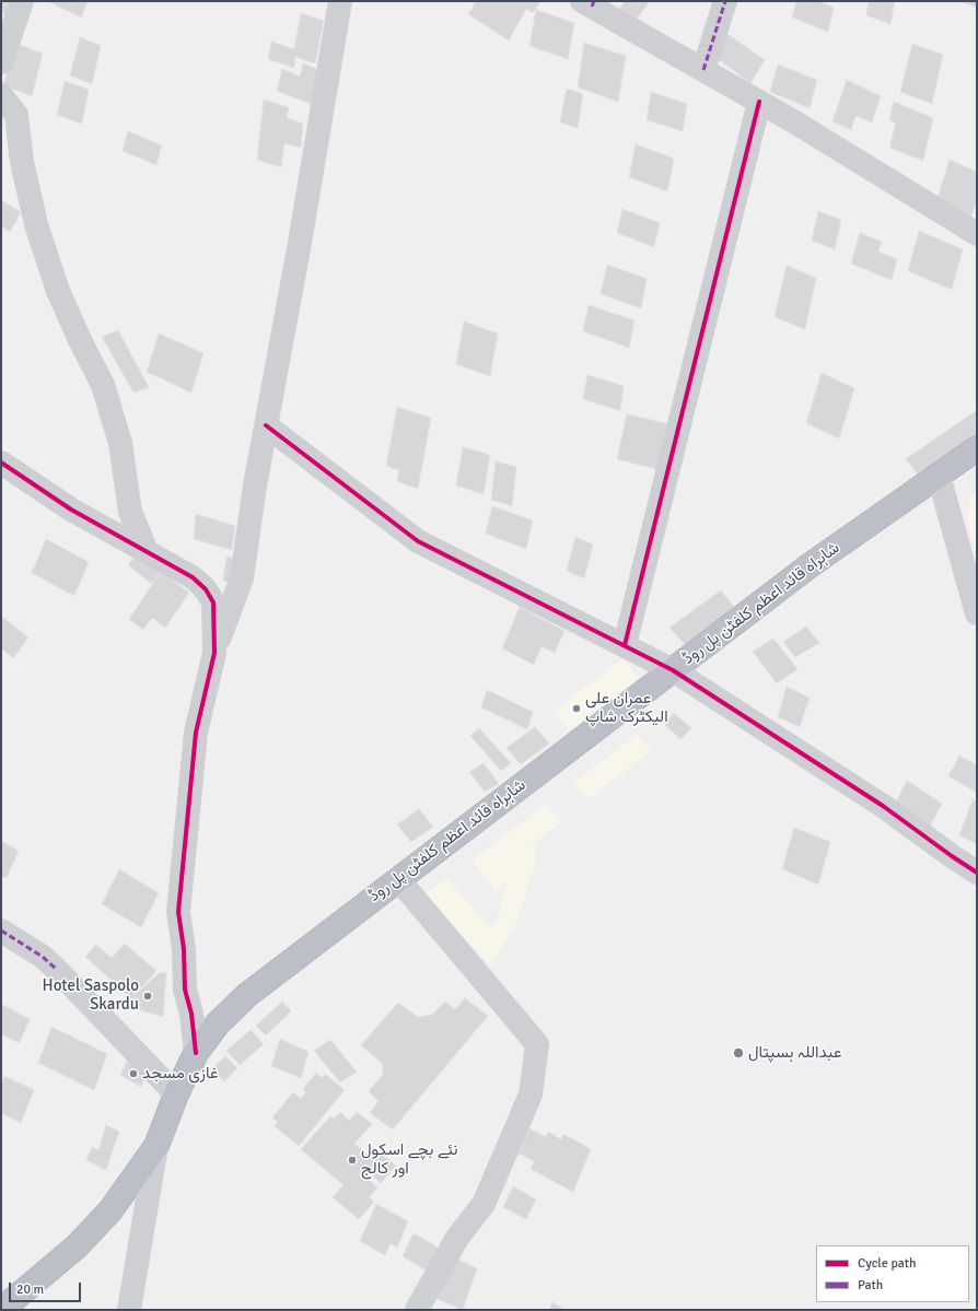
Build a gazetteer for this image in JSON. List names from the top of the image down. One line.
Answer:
{"streets":{"highway":["شاہراہ قائد اعظم کلفٹن پل روڈ"]},"places":["عمران علی الیکٹرک شاپ","Hotel Saspolo Skardu","عبداللہ ہسپتال","غازی مسجد","نئے بچے اسکول اور کالج"],"legend":["Cycle path","Path"],"scale_bar":"20 m"}
